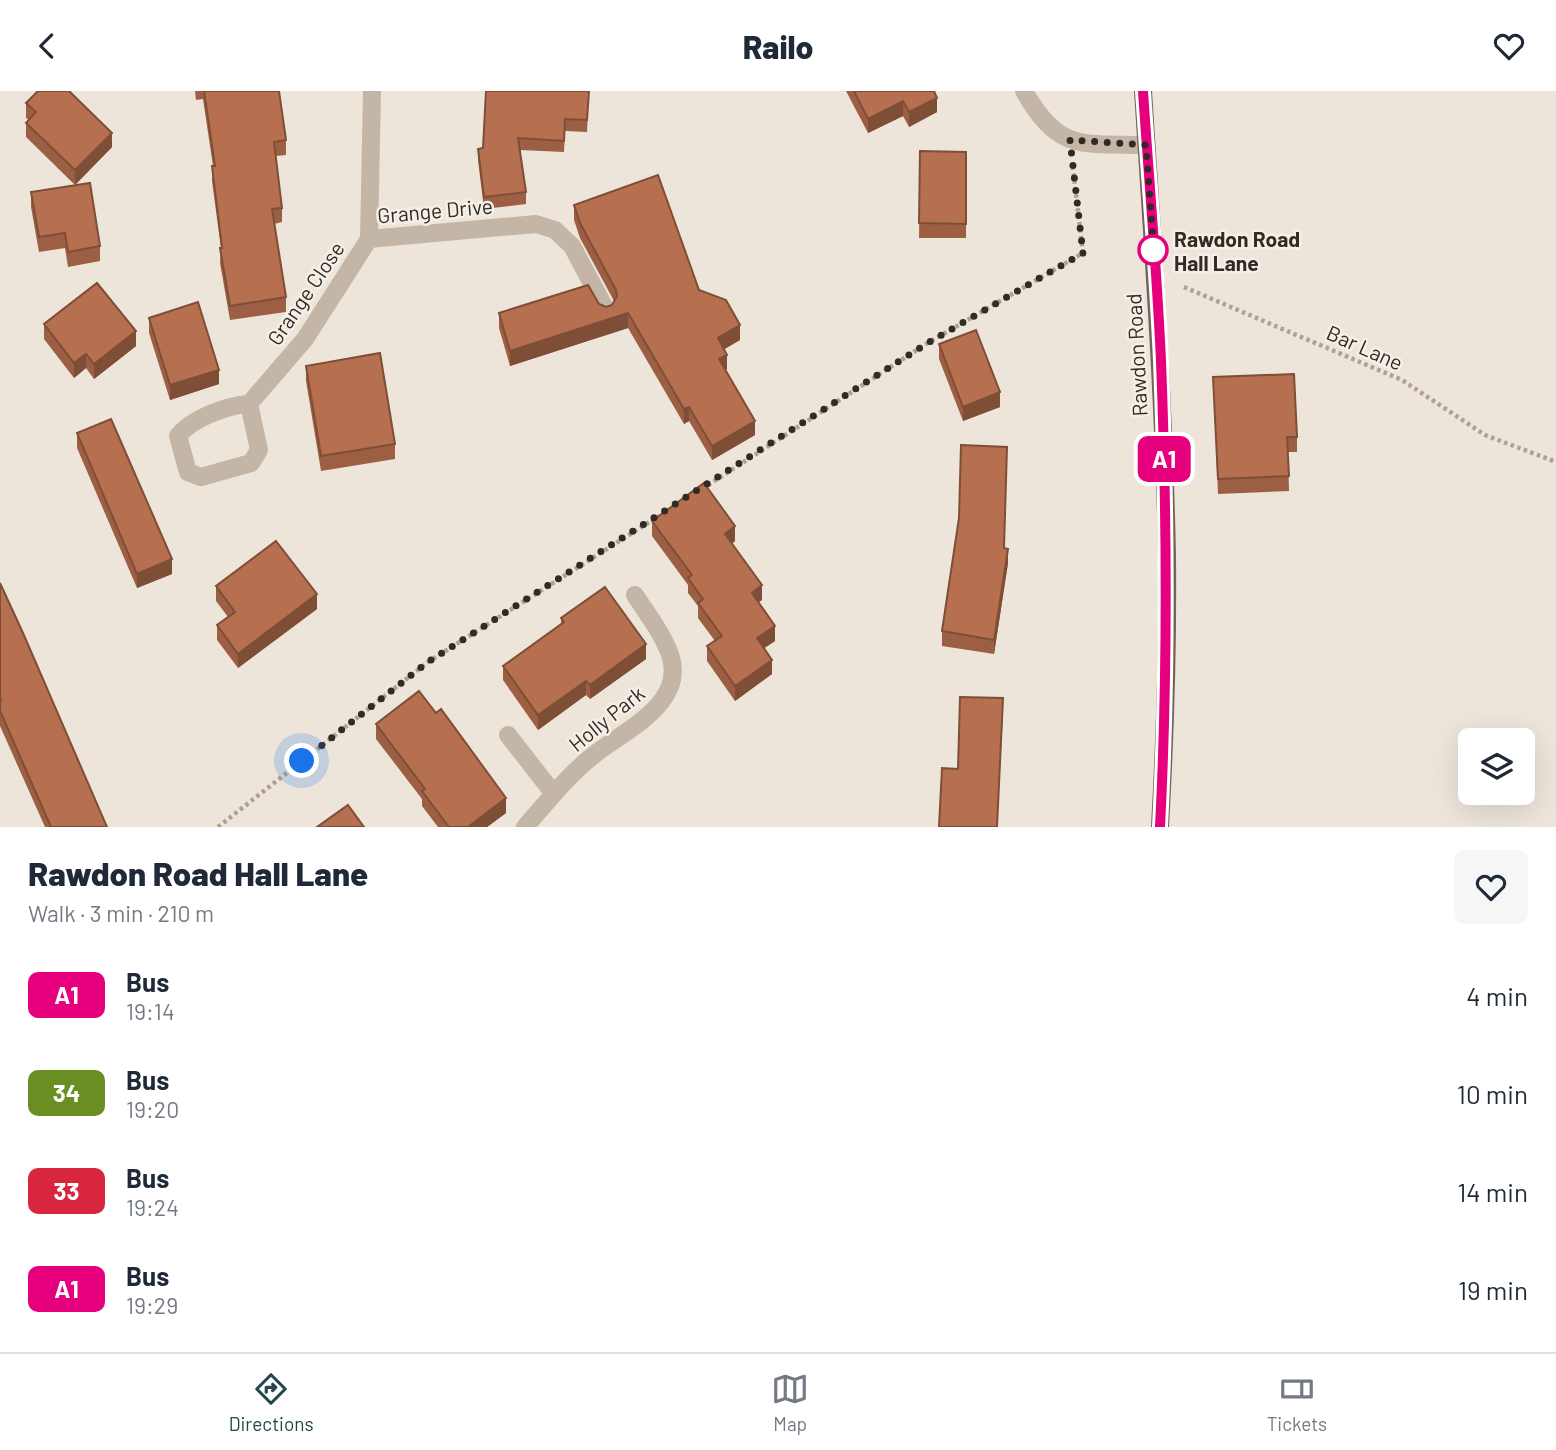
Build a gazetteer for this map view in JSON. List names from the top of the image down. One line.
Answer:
{"streets":{"main road":["Rawdon Road"],"street":["Grange Drive","Grange Close","Holly Park"],"path":["Bar Lane"]},"crossings":[["Grange Drive","Grange Close"],["Bar Lane","Rawdon Road"]],"places":["Rawdon Road Hall Lane"],"lines":["bus line A1"],"page":{"header":"Railo","on_map":"A1","heading":["Rawdon Road Hall Lane","Walk · 3 min · 210 m"],"list":[{"mark":"A1","name":"Bus","note":"19:14","value":"4 min"},{"mark":"34","name":"Bus","note":"19:20","value":"10 min"},{"mark":"33","name":"Bus","note":"19:24","value":"14 min"},{"mark":"A1","name":"Bus","note":"19:29","value":"19 min"}],"tabs":["Directions","Map","Tickets"]}}
